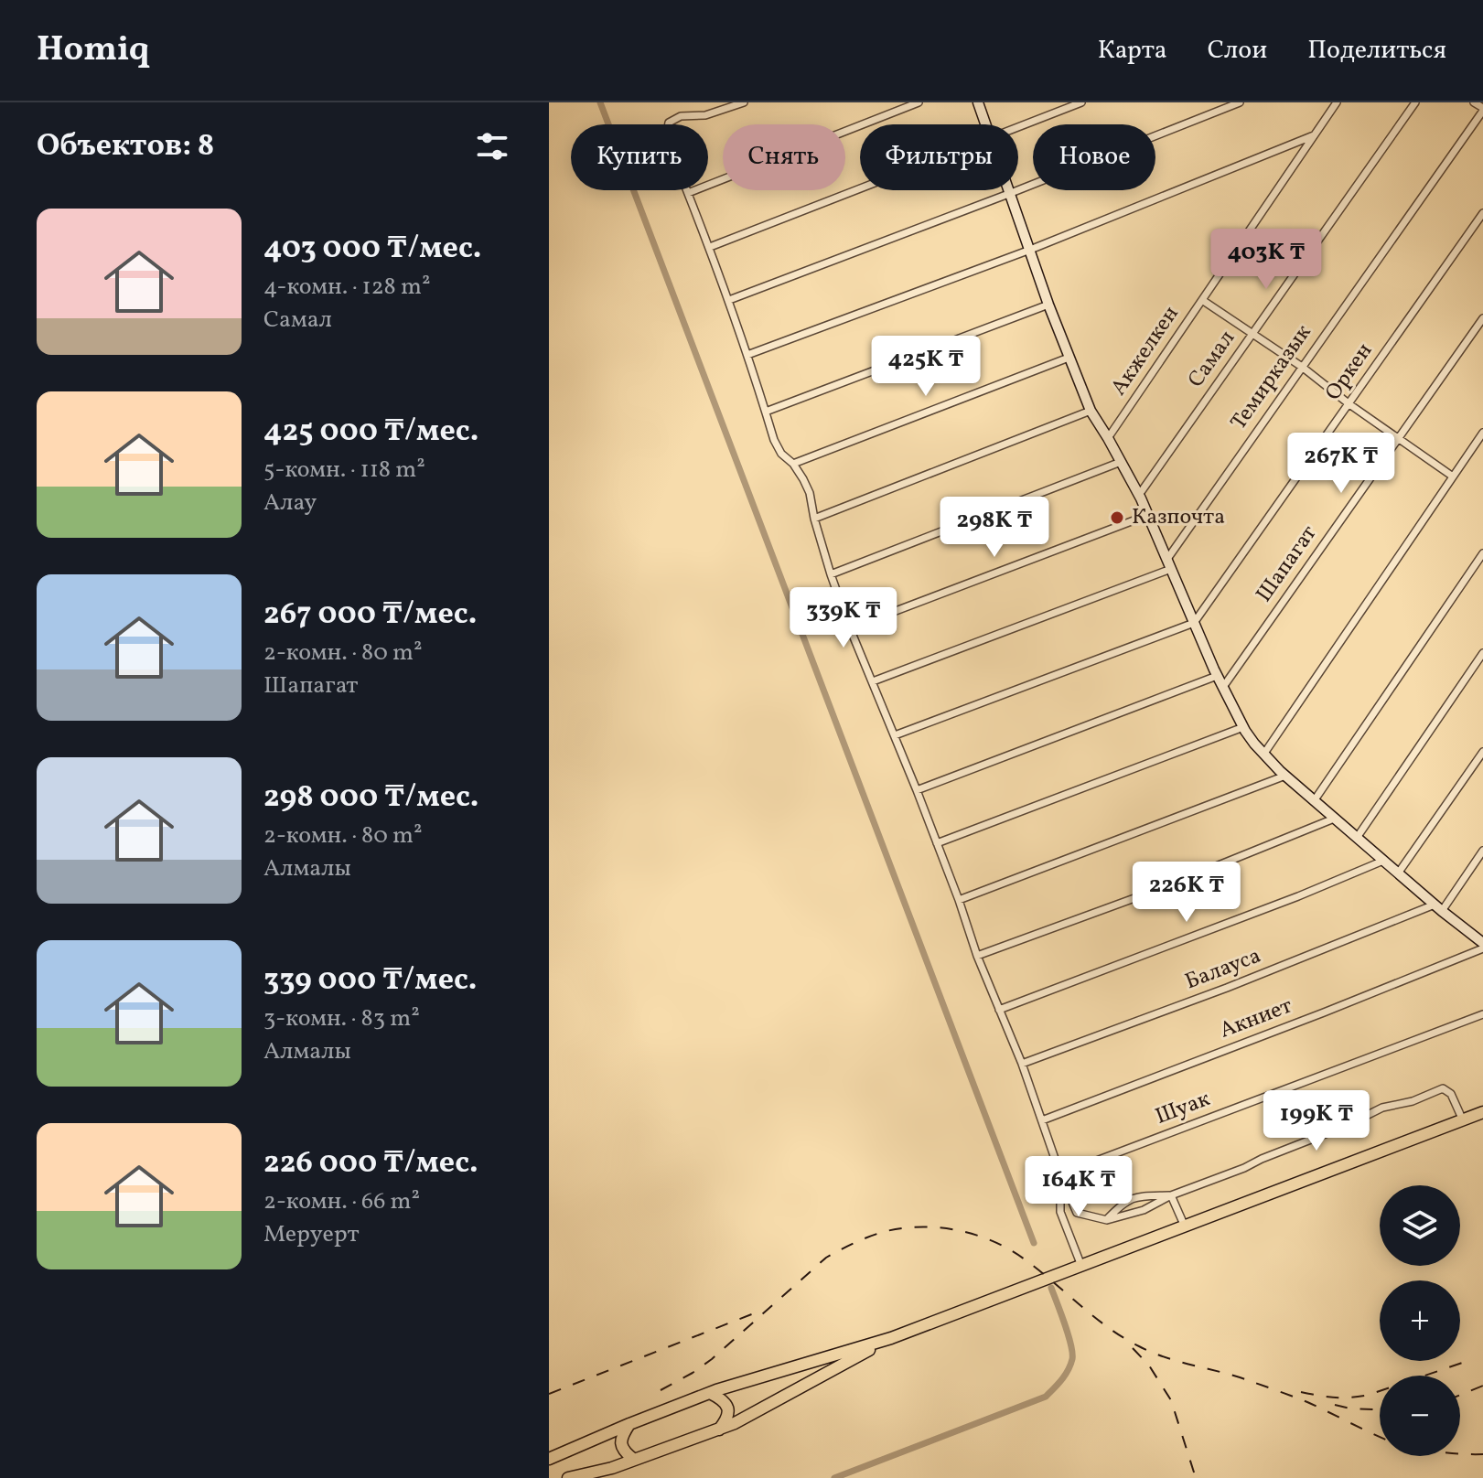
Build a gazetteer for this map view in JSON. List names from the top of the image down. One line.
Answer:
{"streets":{"street":["Акжелкен","Самал","Оркен","Темирказык","Шапагат","Балауса","Акниет","Шуак"]},"places":["Казпочта"],"page":{"header":"Homiq","nav":["Карта","Слои","Поделиться"],"heading":"Объектов: 8","chip":["Купить","Снять","Фильтры","Новое"],"list":[{"name":"403 000 ₸/мес.","note":"4-комн. · 128 m² · Самал"},{"name":"425 000 ₸/мес.","note":"5-комн. · 118 m² · Алау"},{"name":"267 000 ₸/мес.","note":"2-комн. · 80 m² · Шапагат"},{"name":"298 000 ₸/мес.","note":"2-комн. · 80 m² · Алмалы"},{"name":"339 000 ₸/мес.","note":"3-комн. · 83 m² · Алмалы"},{"name":"226 000 ₸/мес.","note":"2-комн. · 66 m² · Меруерт"}],"price":["403K ₸","425K ₸","267K ₸","298K ₸","339K ₸","226K ₸","199K ₸","164K ₸"],"map_buttons":["+","−"]}}
